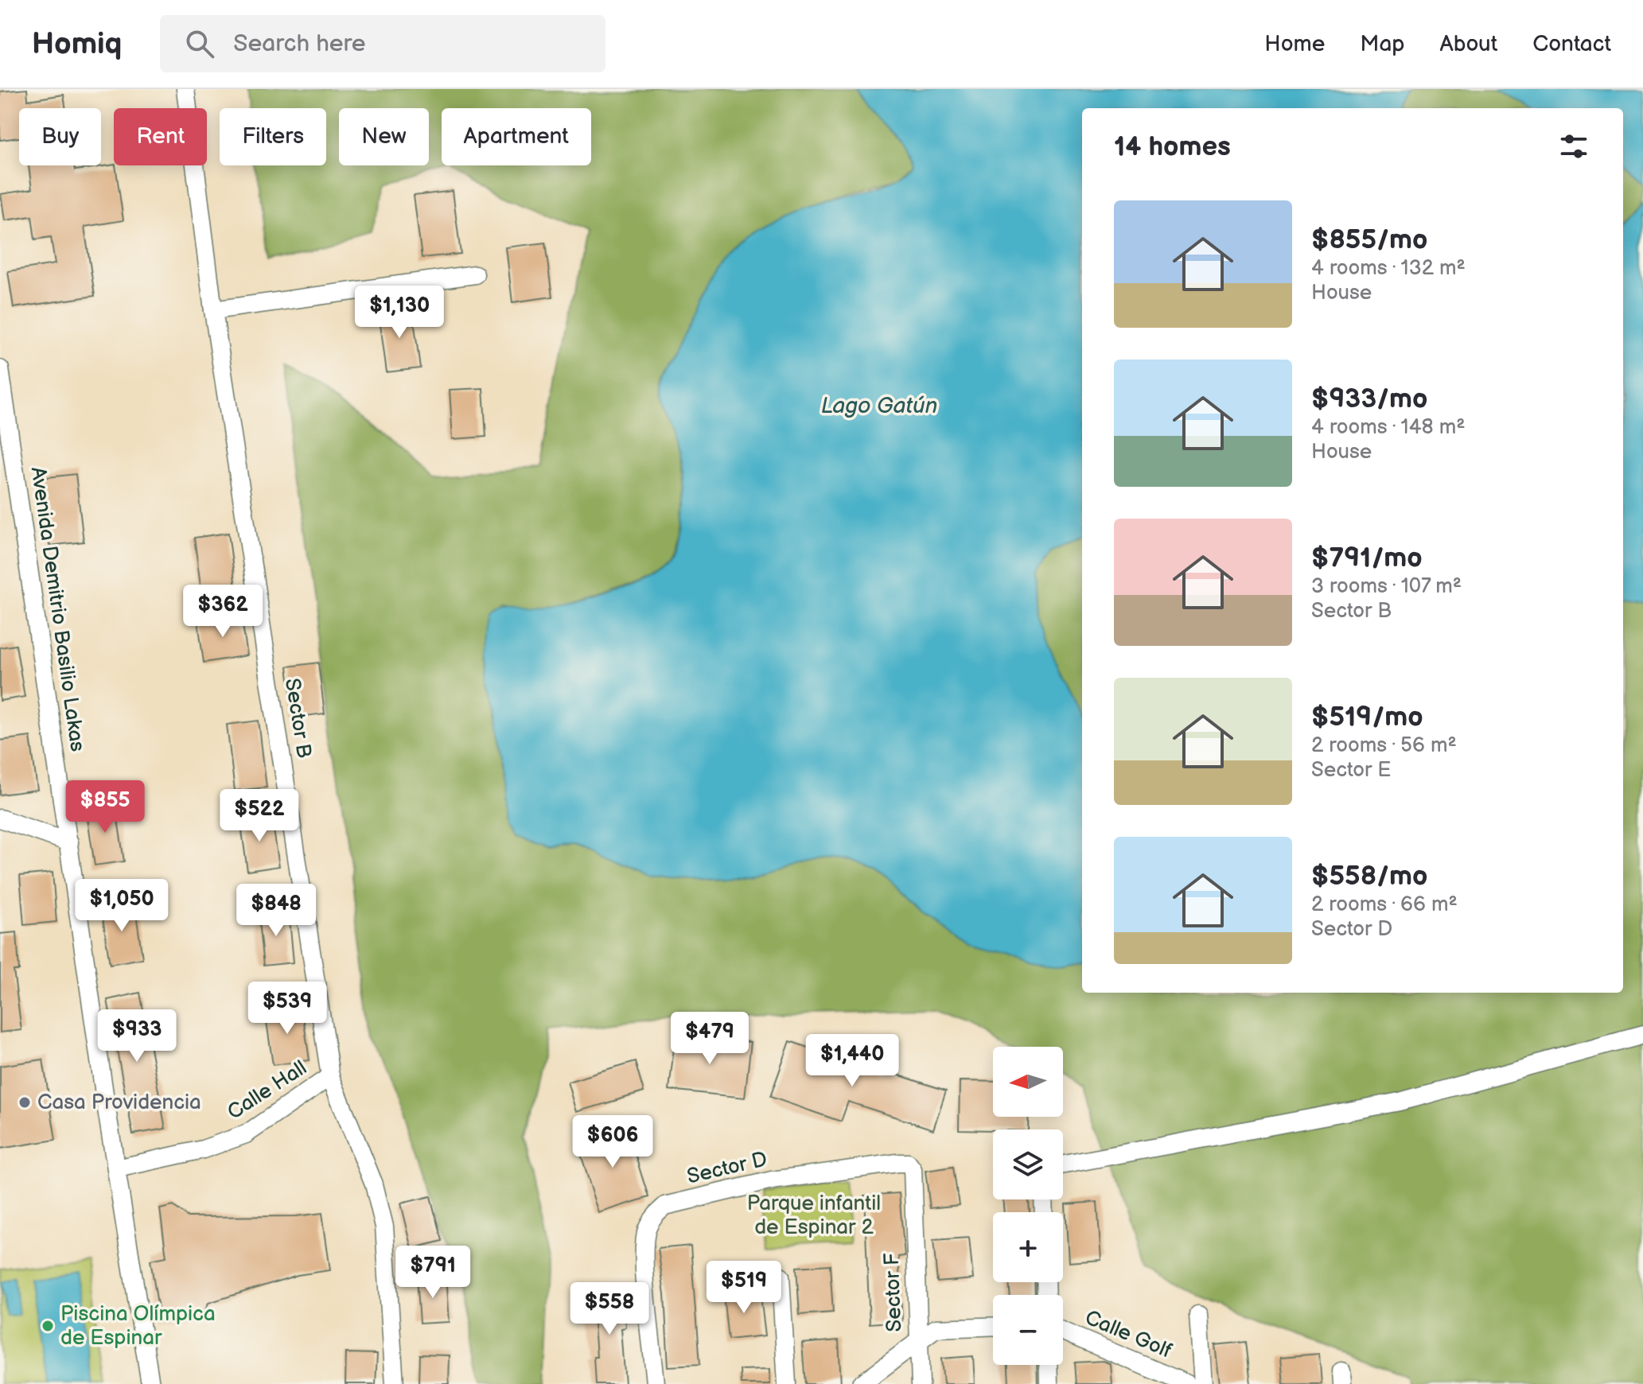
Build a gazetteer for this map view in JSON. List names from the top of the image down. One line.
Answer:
{"streets":{"street":["Avenida Demitrio Basilio Lakas","Sector B","Calle Hall","Sector D","Sector F","Calle Golf"]},"crossings":[["Avenida Demitrio Basilio Lakas","Calle Hall"],["Sector B","Calle Hall"],["Sector D","Sector F"]],"water":["Lago Gatún"],"parks":["Parque infantil de Espinar 2"],"places":["Casa Providencia","Piscina Olímpica de Espinar"],"north":"left","page":{"header":"Homiq","search":"Search here","nav":["Home","Map","About","Contact"],"chip":["Buy","Rent","Filters","New","Apartment"],"heading":"14 homes","list":[{"name":"$855/mo","note":"4 rooms · 132 m² · House"},{"name":"$933/mo","note":"4 rooms · 148 m² · House"},{"name":"$791/mo","note":"3 rooms · 107 m² · Sector B"},{"name":"$519/mo","note":"2 rooms · 56 m² · Sector E"},{"name":"$558/mo","note":"2 rooms · 66 m² · Sector D"}],"price":["$1,130","$362","$855","$522","$1,050","$848","$539","$933","$479","$1,440","$606","$791","$519","$558"],"map_buttons":["+","−"]}}
